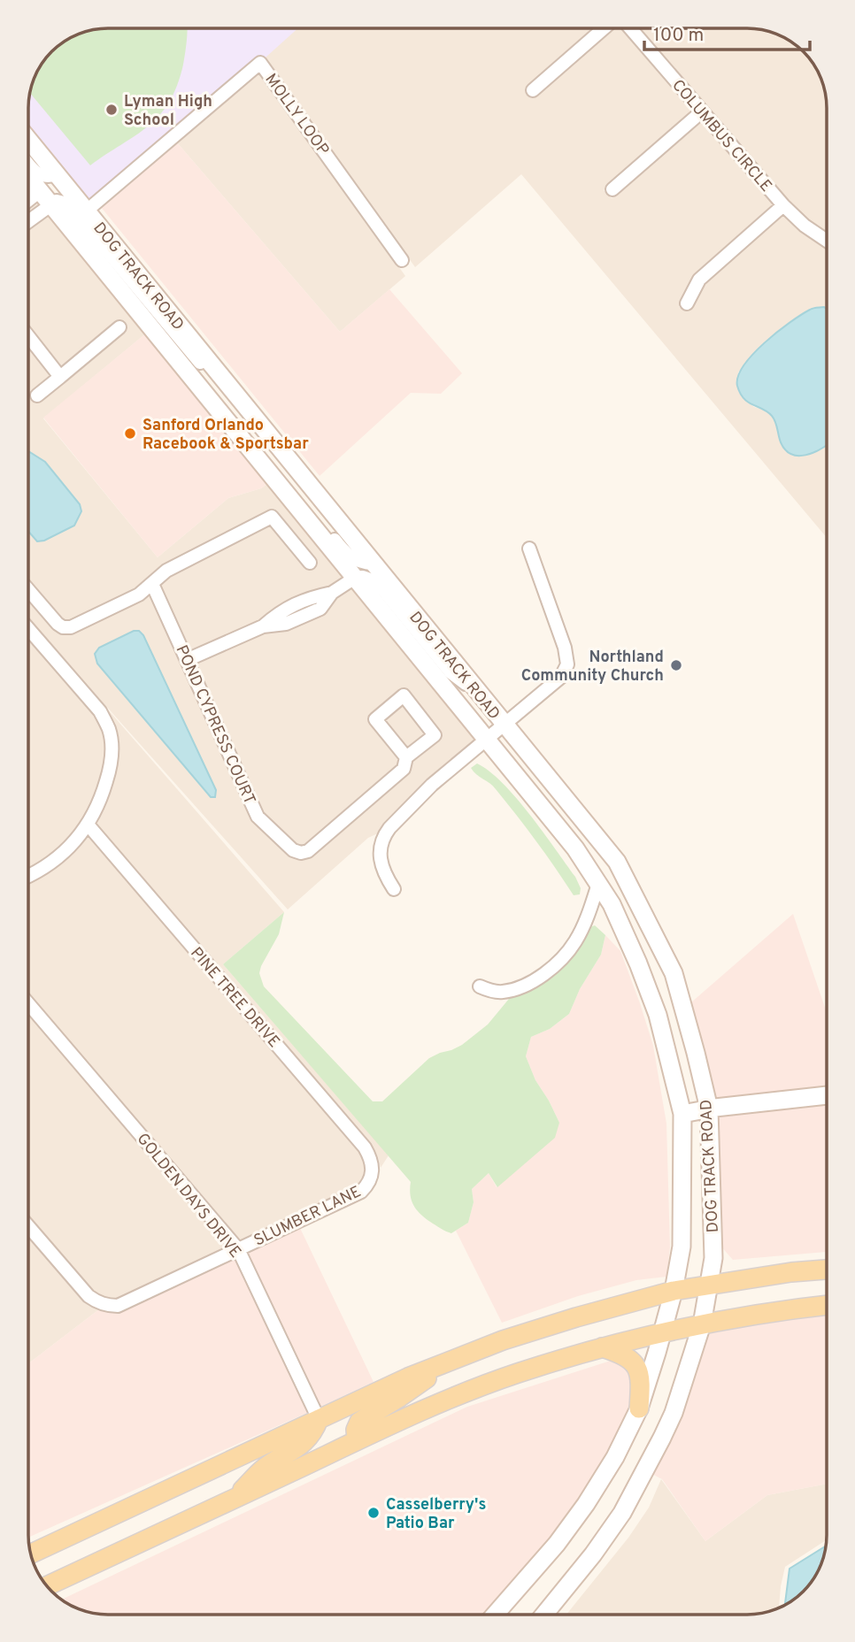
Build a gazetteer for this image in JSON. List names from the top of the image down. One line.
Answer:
{"streets":{"main road":["DOG TRACK ROAD"],"street":["MOLLY LOOP","COLUMBUS CIRCLE","POND CYPRESS COURT","PINE TREE DRIVE","GOLDEN DAYS DRIVE","SLUMBER LANE"]},"crossings":[["MOLLY LOOP","DOG TRACK ROAD"],["PINE TREE DRIVE","SLUMBER LANE"],["GOLDEN DAYS DRIVE","SLUMBER LANE"]],"places":["Lyman High School","Sanford Orlando Racebook & Sportsbar","Northland Community Church","Casselberry's Patio Bar"],"scale_bar":"100 m"}
